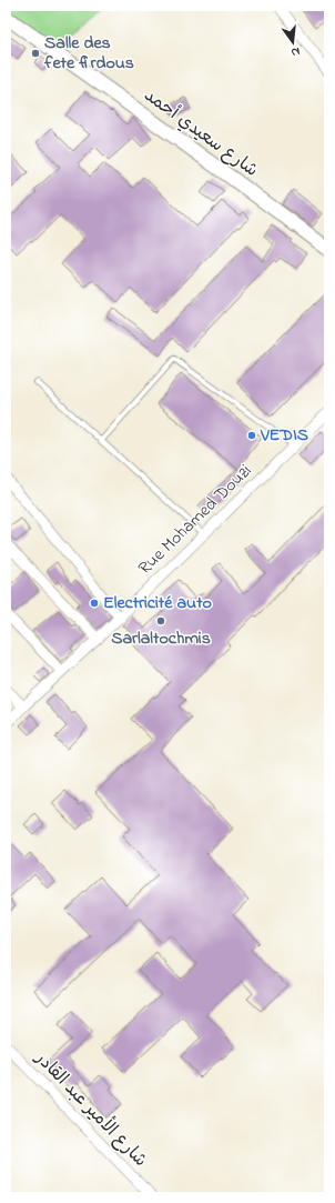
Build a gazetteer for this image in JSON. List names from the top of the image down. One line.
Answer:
{"streets":{"street":["شارع سعيدي أحمد","Rue Mohamed Douzi","شارع الأمير عبد القادر"]},"places":["Salle des fete firdous","VEDIS","Electricité auto","Sarlaltochmis"],"north":"bottom"}
